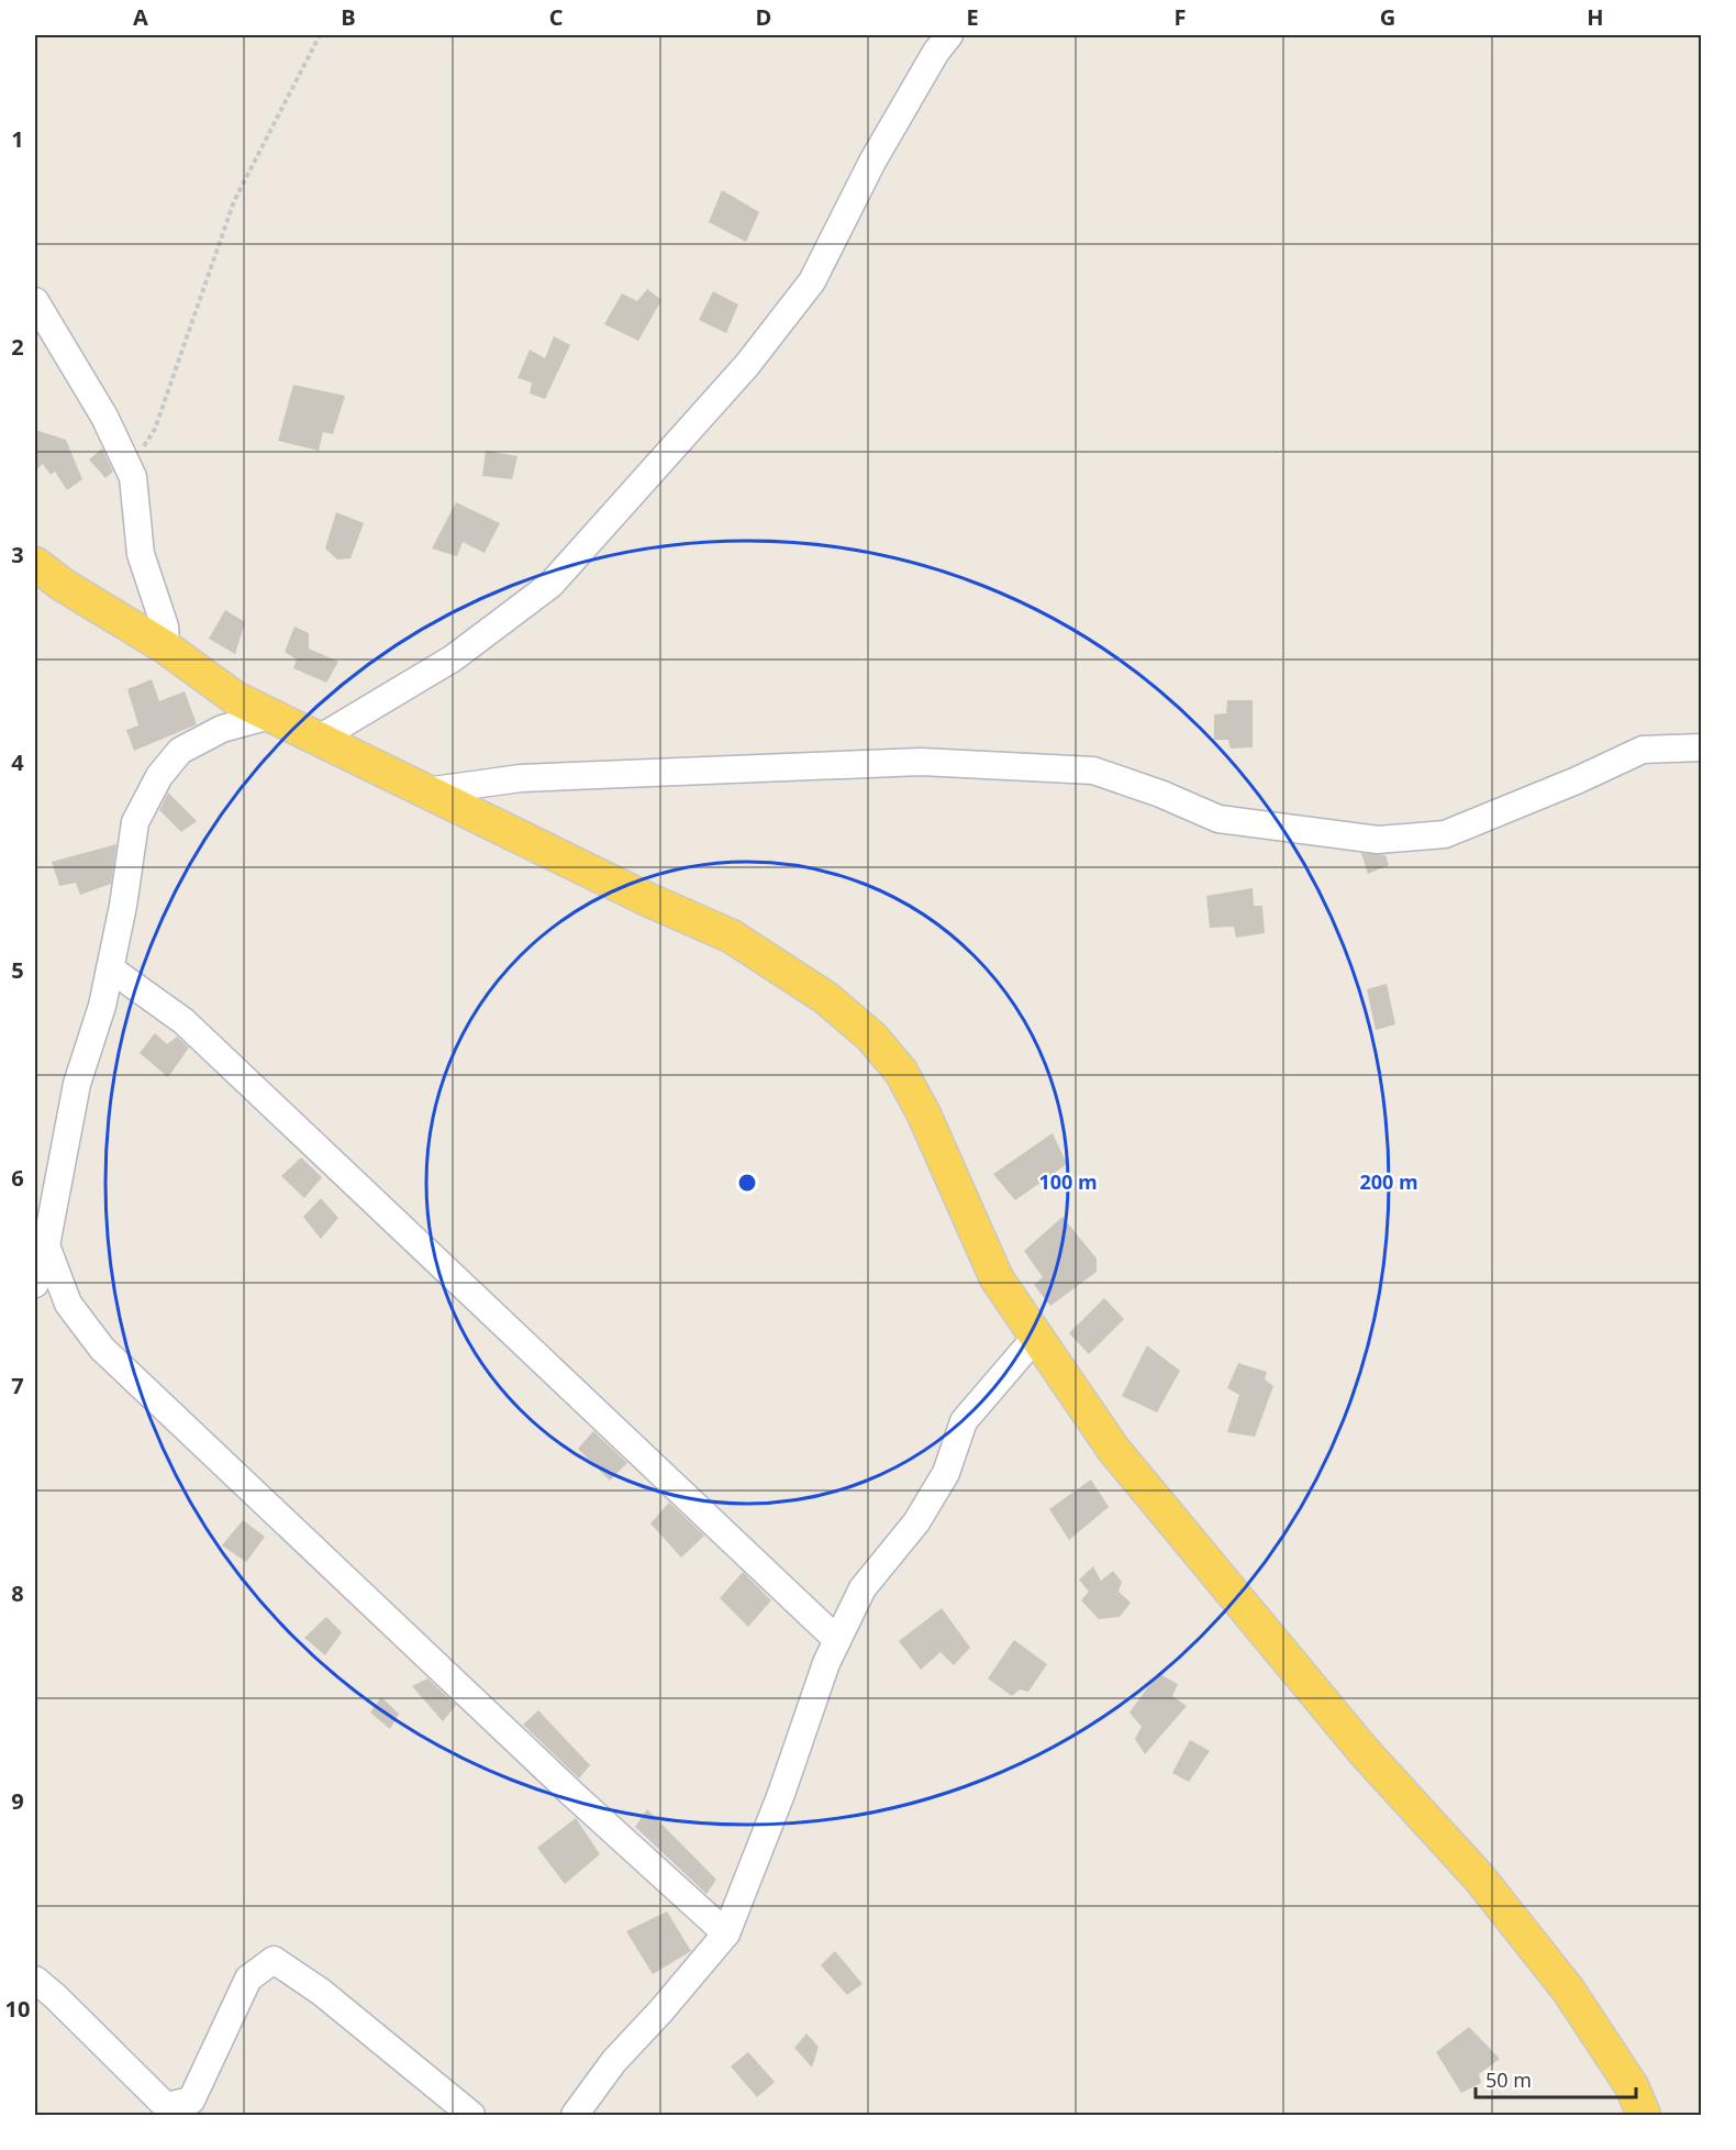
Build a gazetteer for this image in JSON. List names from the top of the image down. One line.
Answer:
{"scale_bar":"50 m","grid":{"columns":["A","B","C","D","E","F","G","H"],"rows":["1","2","3","4","5","6","7","8","9","10"]},"rings":["100 m","200 m"]}
